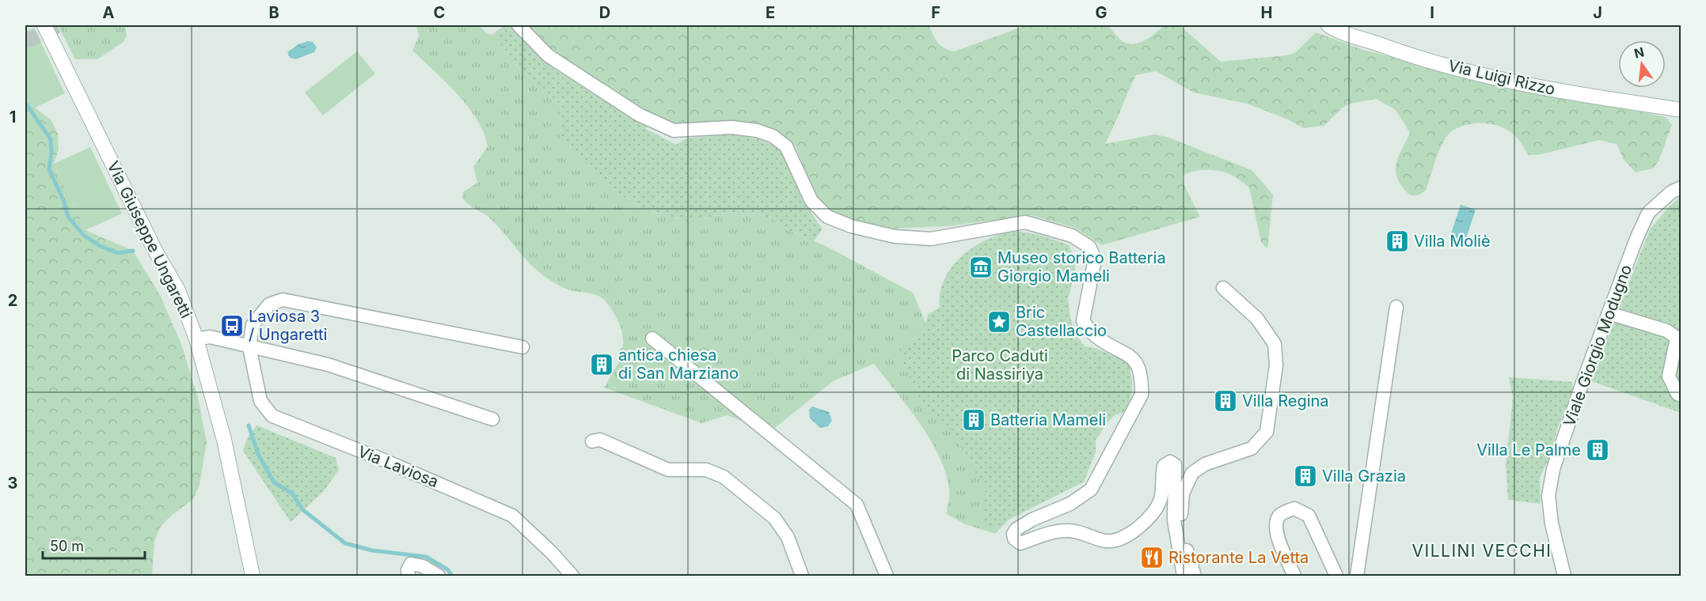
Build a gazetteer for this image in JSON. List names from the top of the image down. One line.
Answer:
{"streets":{"street":["Via Luigi Rizzo","Via Giuseppe Ungaretti","Viale Giorgio Modugno","Via Laviosa"]},"districts":["VILLINI VECCHI"],"parks":["Parco Caduti di Nassiriya"],"places":{"building":["Villa Moliè","antica chiesa di San Marziano","Villa Regina","Batteria Mameli","Villa Le Palme","Villa Grazia"],"museum":["Museo storico Batteria Giorgio Mameli"],"place":["Bric Castellaccio"],"bus stop":["Laviosa 3 / Ungaretti"],"restaurant":["Ristorante La Vetta"]},"scale_bar":"50 m","north":"top","grid":{"columns":["A","B","C","D","E","F","G","H","I","J"],"rows":["1","2","3"]}}
